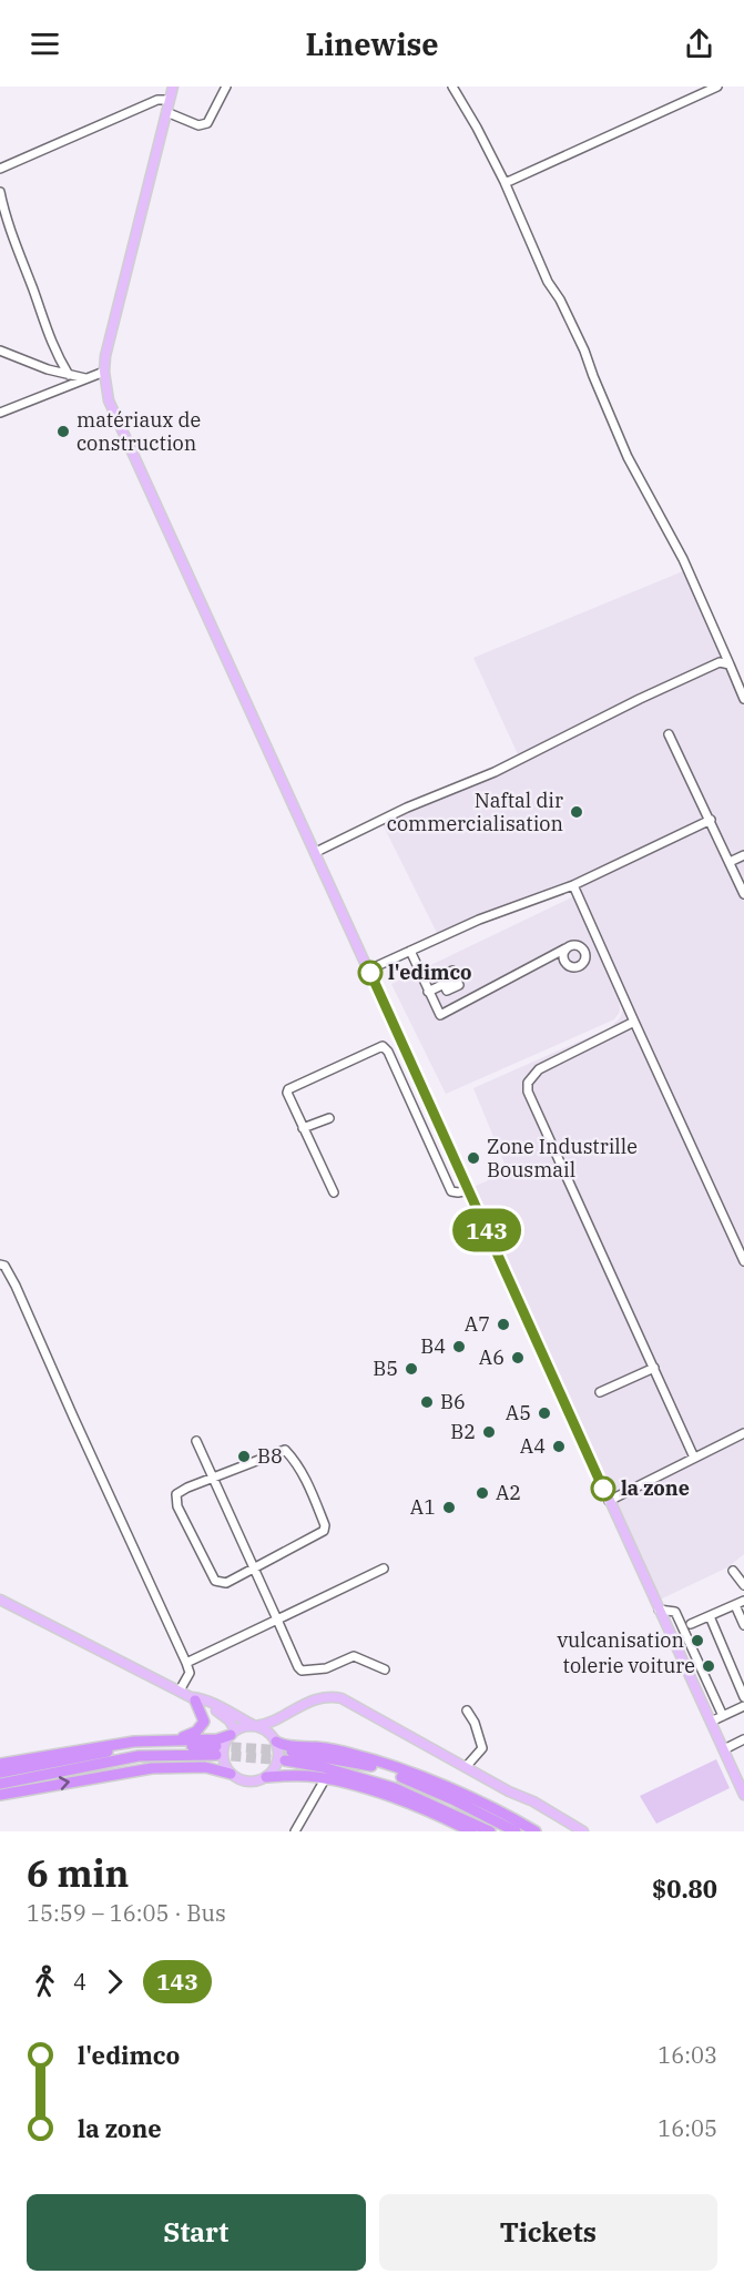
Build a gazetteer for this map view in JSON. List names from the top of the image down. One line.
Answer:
{"places":["matériaux de construction","Naftal dir commercialisation","l'edimco","Zone Industrille Bousmail","A7","B4","A6","B5","B6","A5","B2","A4","B8","la zone","A2","A1","vulcanisation","tolerie voiture"],"lines":["bus line 143"],"page":{"header":"Linewise","on_map":"143","heading":["6 min","15:59 – 16:05 · Bus","$0.80"],"legs":["4","143"],"list":[{"name":"l'edimco","value":"16:03"},{"name":"la zone","value":"16:05"}],"buttons":["Start","Tickets"]}}
